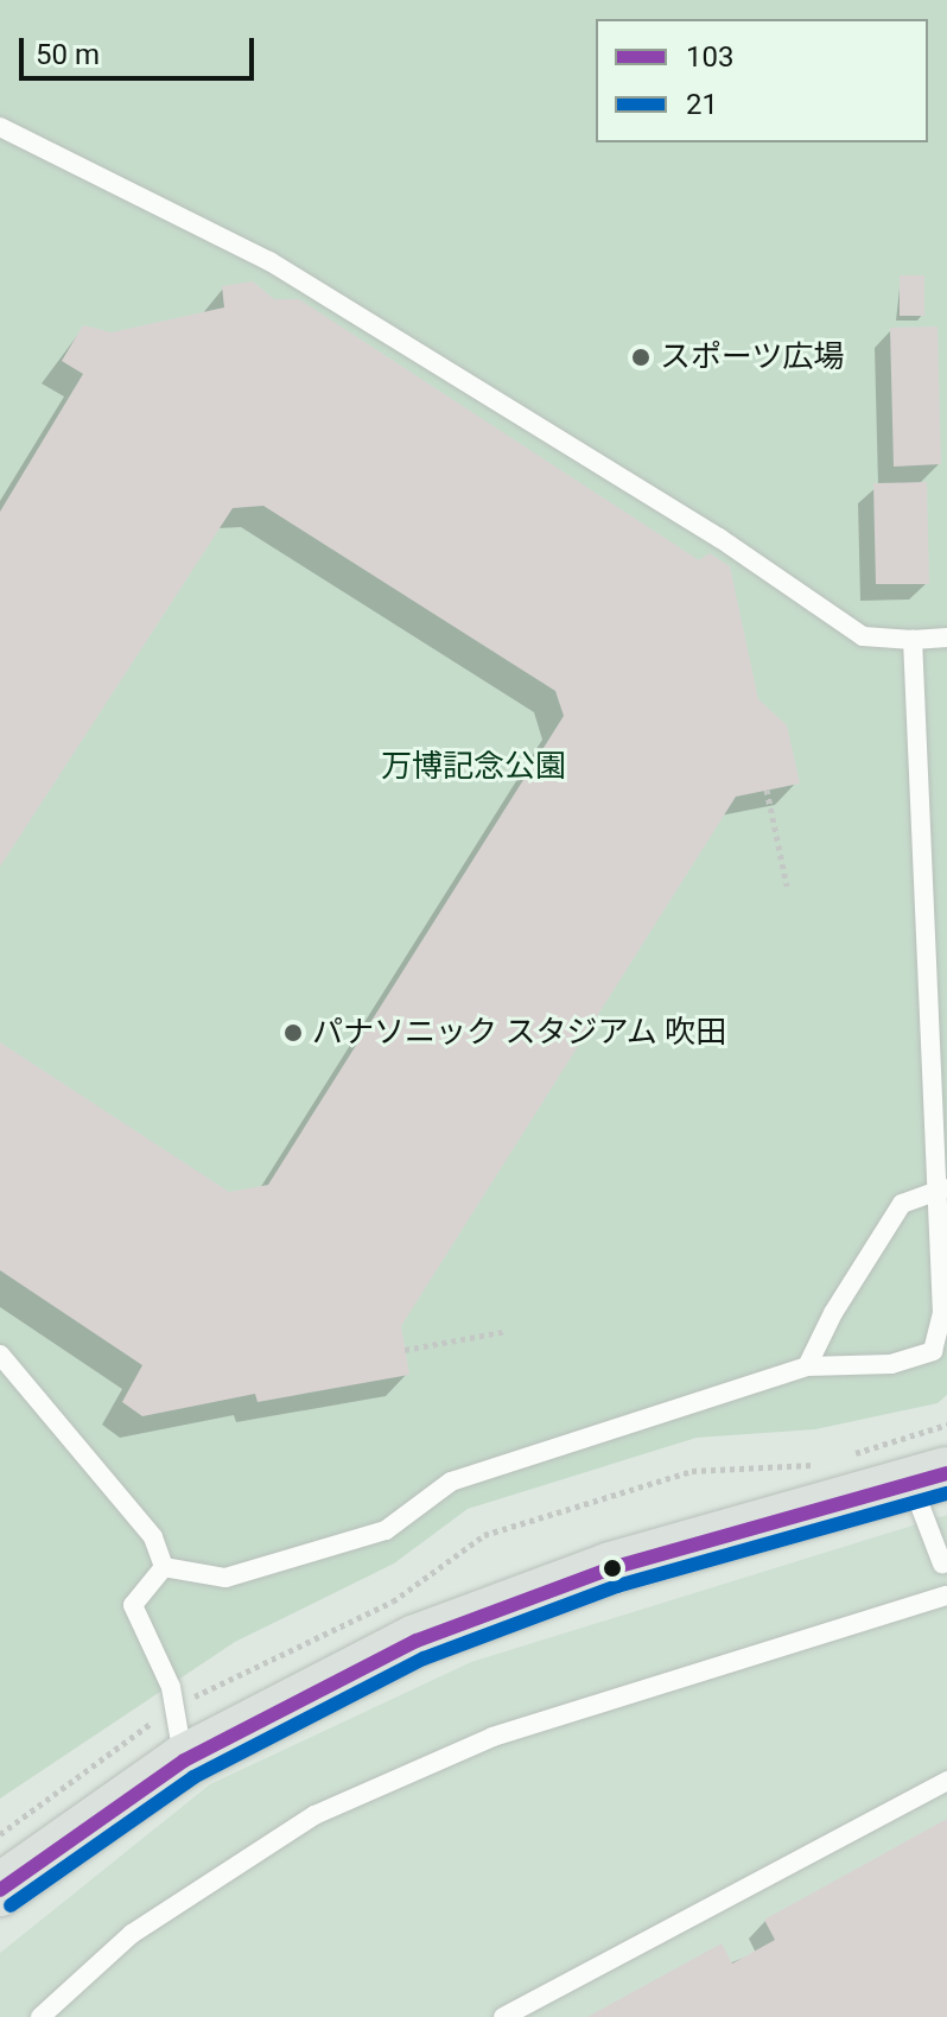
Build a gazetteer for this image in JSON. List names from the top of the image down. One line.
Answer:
{"parks":["万博記念公園"],"places":["スポーツ広場","パナソニック スタジアム 吹田"],"lines":["transit line 103","transit line 21"],"legend":["103","21"],"scale_bar":"50 m"}
